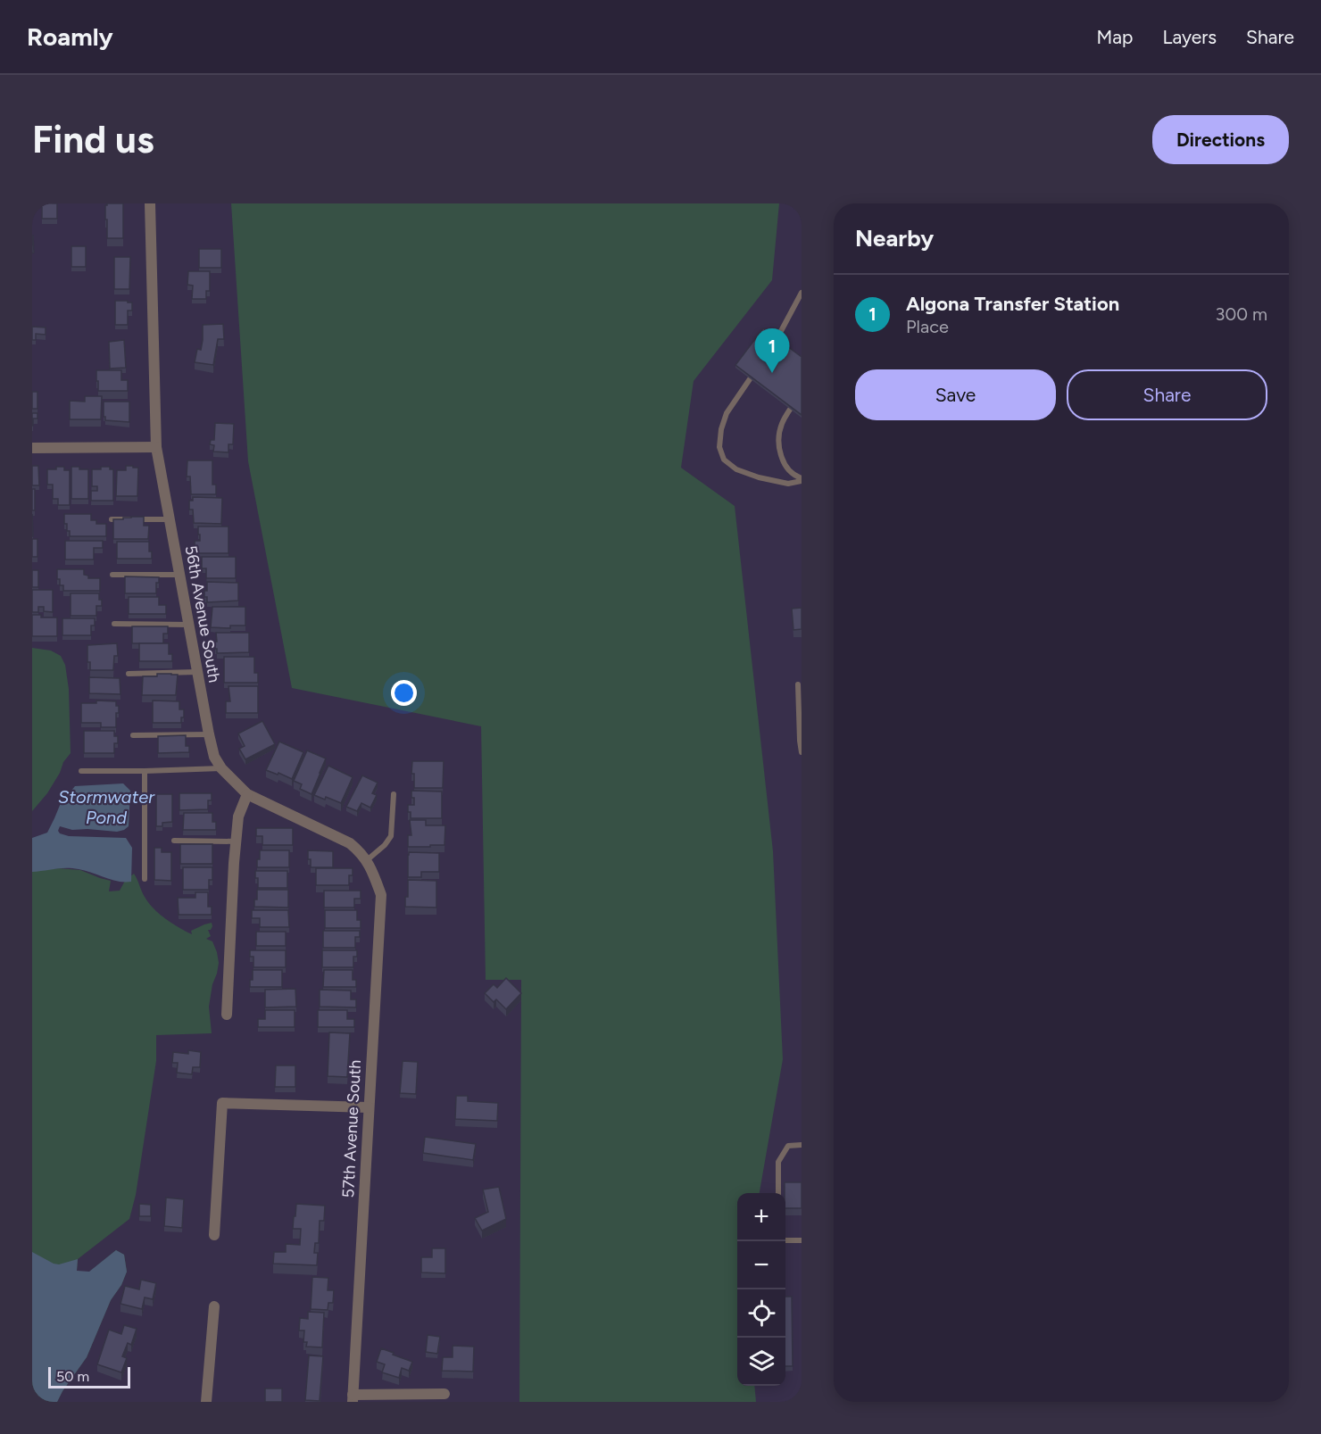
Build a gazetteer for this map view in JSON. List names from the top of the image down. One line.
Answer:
{"streets":{"street":["56th Avenue South","57th Avenue South"]},"crossings":[["56th Avenue South","57th Avenue South"]],"water":["Stormwater Pond"],"scale_bar":"50 m","page":{"header":"Roamly","nav":["Map","Layers","Share"],"buttons":["Directions",["Save","Share"]],"title":"Find us","heading":"Nearby","list":[{"mark":"1","name":"Algona Transfer Station","note":"Place","value":"300 m"}],"pins":"1","map_buttons":["+","−"],"scale":"50 m"}}
